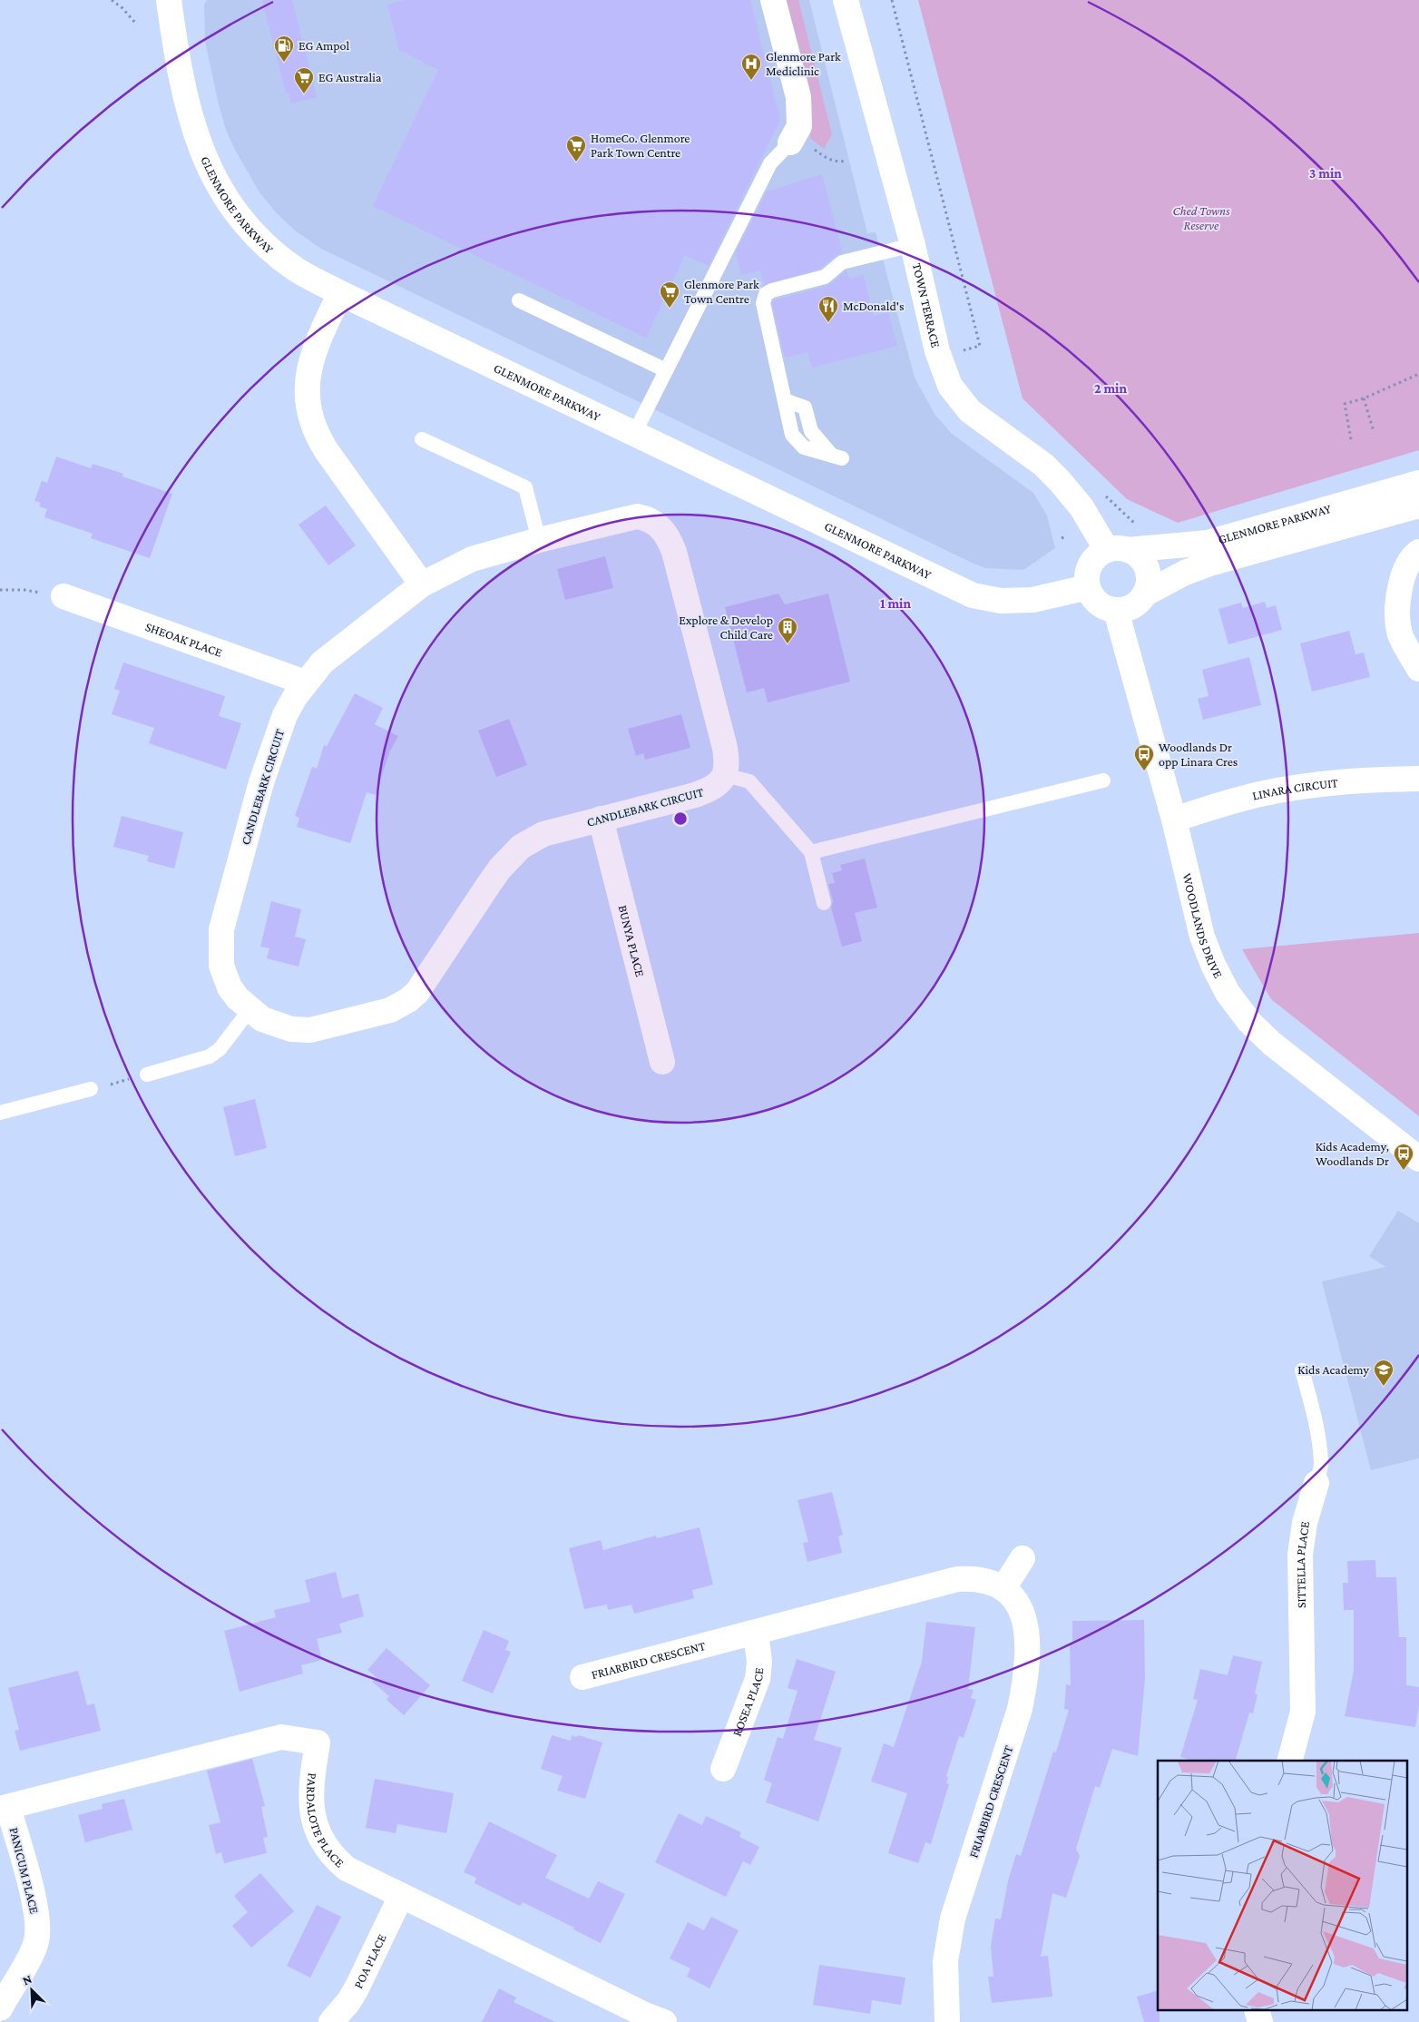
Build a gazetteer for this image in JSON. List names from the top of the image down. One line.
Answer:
{"streets":{"street":["GLENMORE PARKWAY","TOWN TERRACE","SHEOAK PLACE","CANDLEBARK CIRCUIT","LINARA CIRCUIT","WOODLANDS DRIVE","BUNYA PLACE","SITTELLA PLACE","FRIARBIRD CRESCENT","ROSEA PLACE","PARDALOTE PLACE","PANICUM PLACE","POA PLACE"]},"crossings":[["GLENMORE PARKWAY","TOWN TERRACE"],["GLENMORE PARKWAY","WOODLANDS DRIVE"],["TOWN TERRACE","WOODLANDS DRIVE"],["SHEOAK PLACE","CANDLEBARK CIRCUIT"],["CANDLEBARK CIRCUIT","BUNYA PLACE"],["LINARA CIRCUIT","WOODLANDS DRIVE"],["FRIARBIRD CRESCENT","ROSEA PLACE"],["PARDALOTE PLACE","PANICUM PLACE"],["PARDALOTE PLACE","POA PLACE"]],"parks":["Ched Towns Reserve"],"places":{"fuel station":["EG Ampol"],"hospital":["Glenmore Park Mediclinic"],"supermarket":["EG Australia","HomeCo. Glenmore Park Town Centre","Glenmore Park Town Centre"],"restaurant":["McDonald's"],"building":["Explore & Develop Child Care"],"bus stop":["Woodlands Dr opp Linara Cres","Kids Academy, Woodlands Dr"],"school or university":["Kids Academy"]},"north":"top left","rings":["3 min","2 min","1 min"]}
